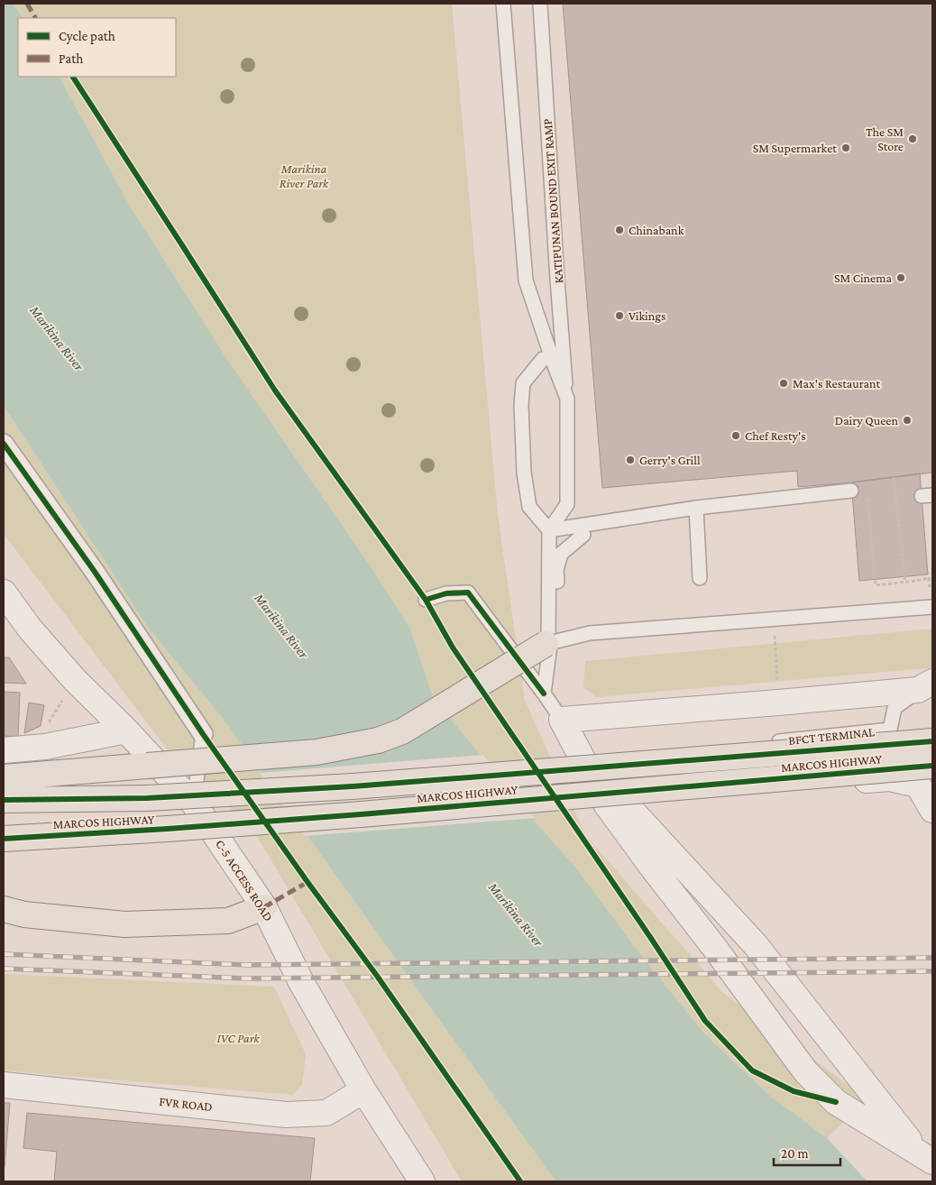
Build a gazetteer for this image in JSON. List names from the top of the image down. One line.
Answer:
{"streets":{"main road":["MARCOS HIGHWAY"],"street":["C-5 ACCESS ROAD","FVR ROAD"],"lane":["KATIPUNAN BOUND EXIT RAMP","BFCT TERMINAL"]},"crossings":[["C-5 ACCESS ROAD","FVR ROAD"]],"water":["Marikina River"],"parks":["Marikina River Park","IVC Park"],"places":["The SM Store","SM Supermarket","Chinabank","SM Cinema","Vikings","Max's Restaurant","Dairy Queen","Chef Resty's","Gerry's Grill"],"legend":["Cycle path","Path"],"scale_bar":"20 m"}
